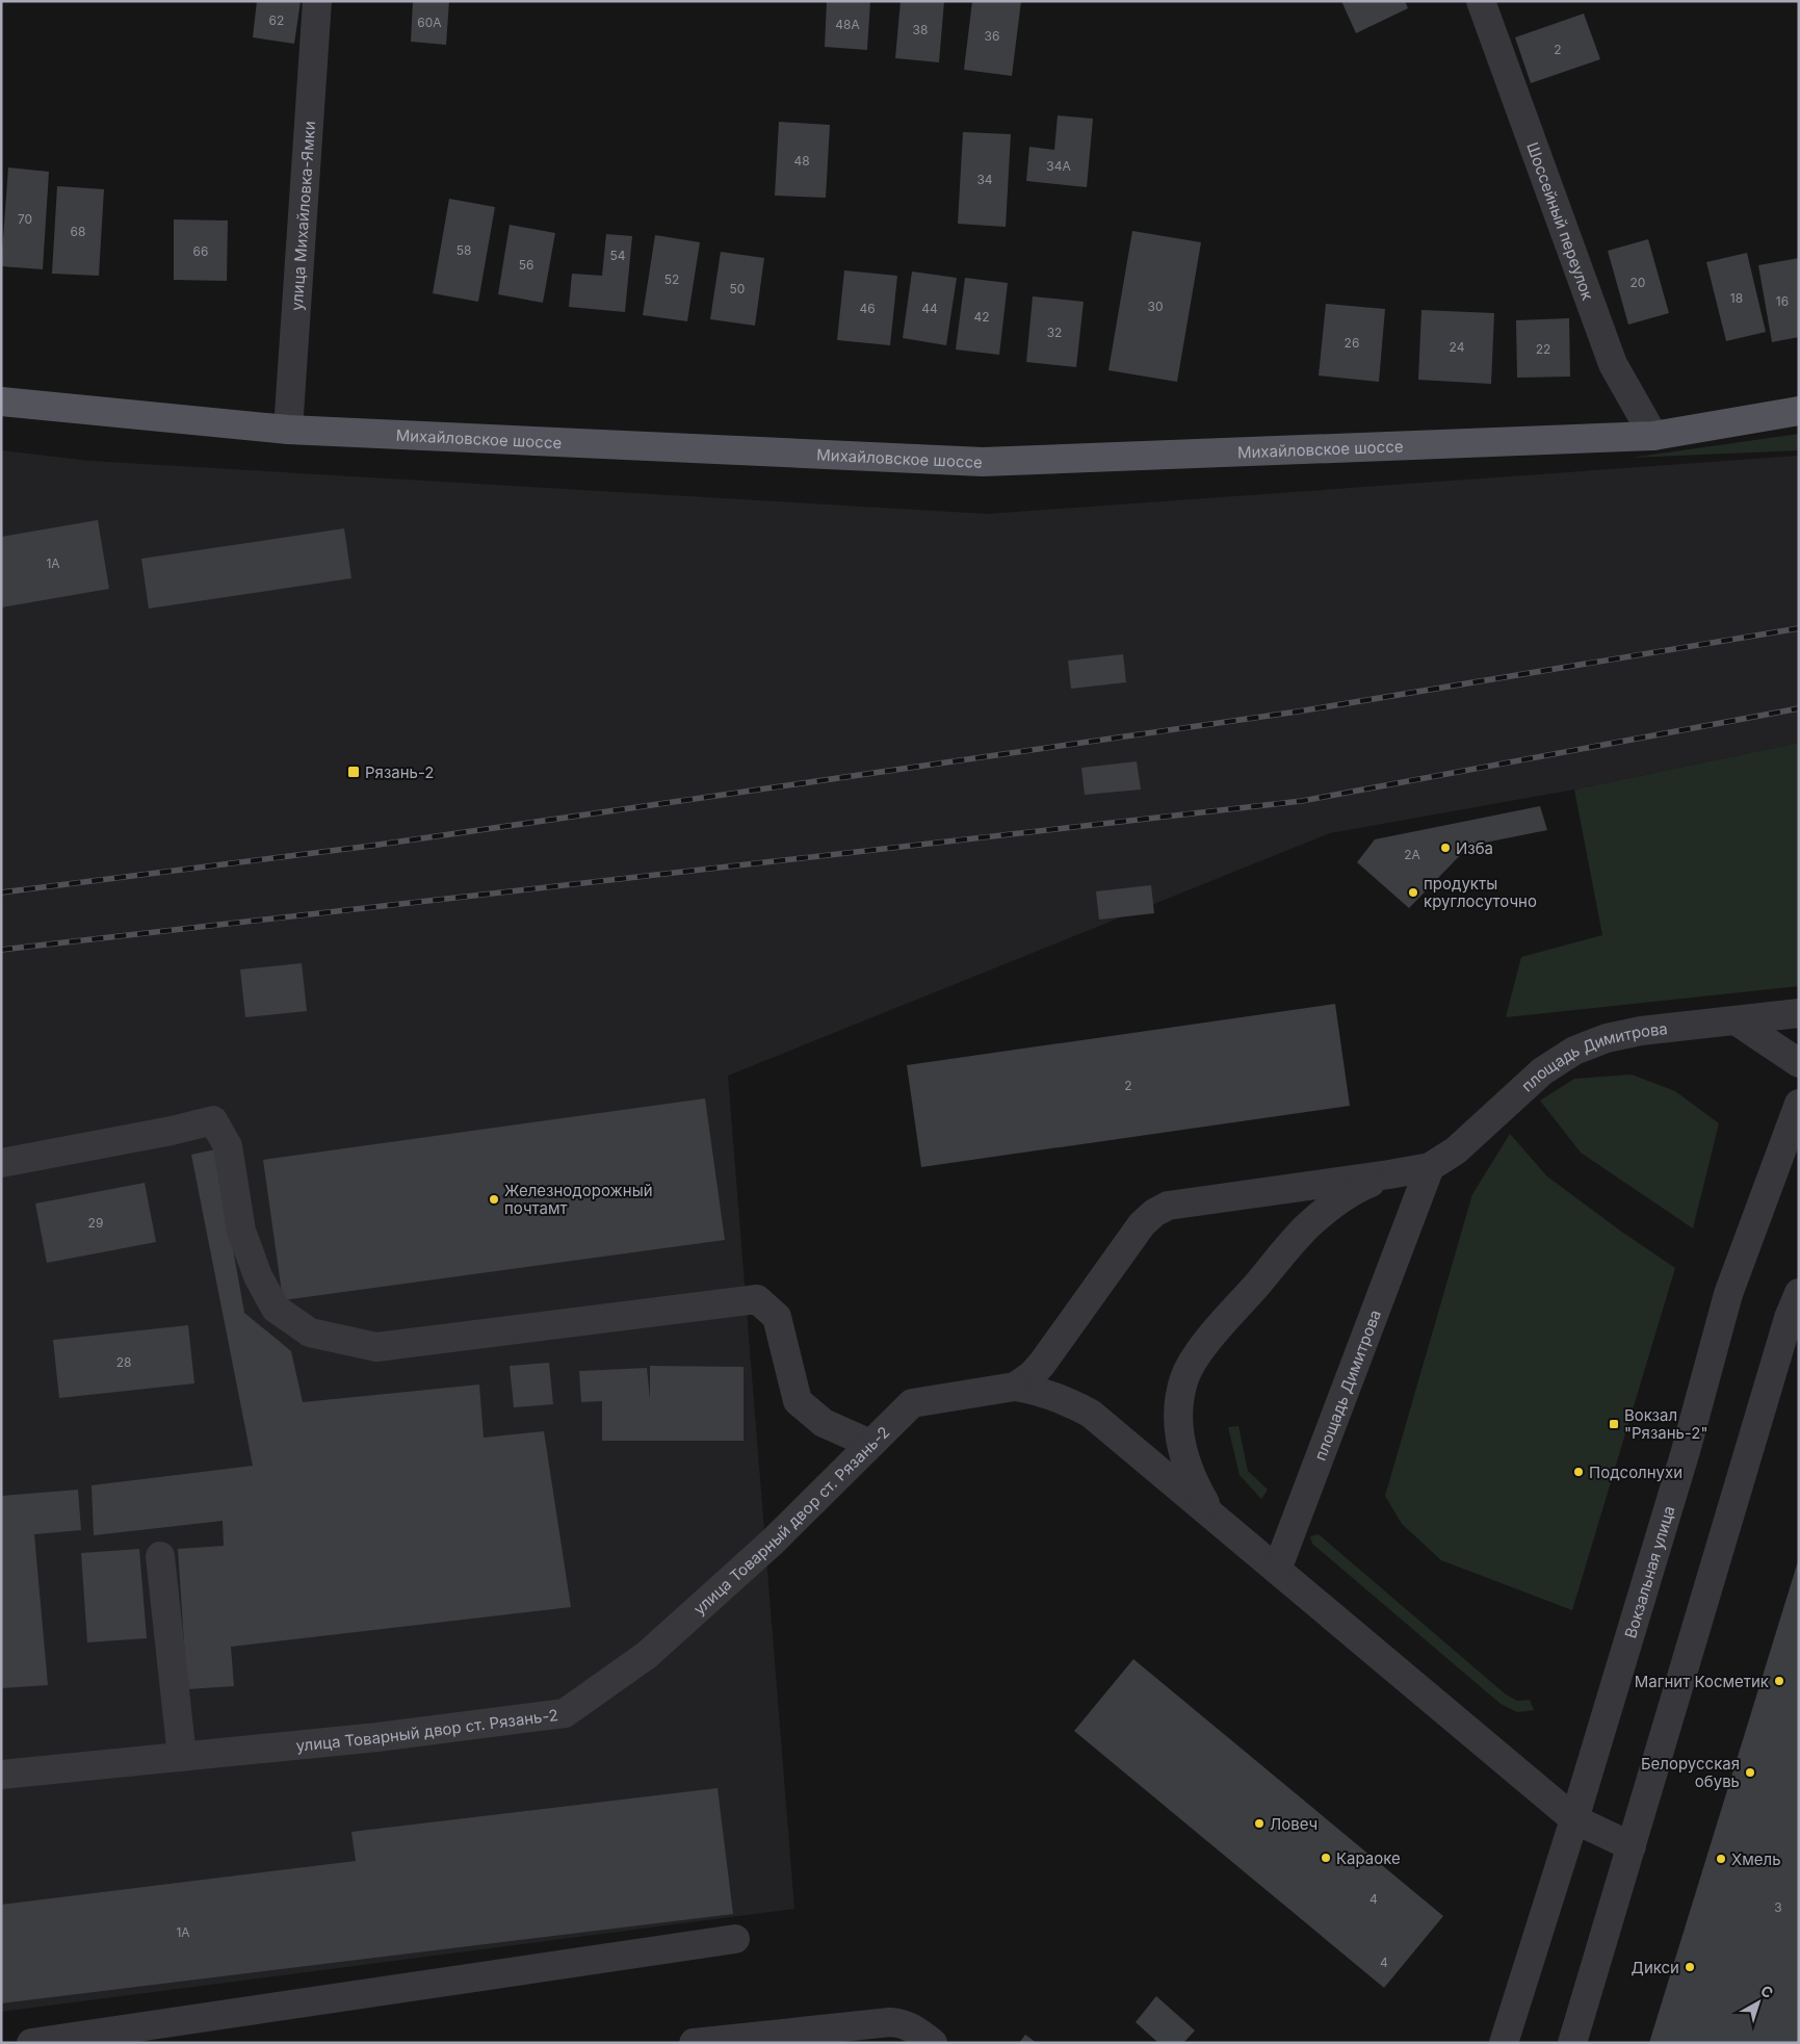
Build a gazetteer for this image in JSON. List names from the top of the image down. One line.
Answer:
{"streets":{"main road":["Михайловское шоссе"],"street":["улица Михайловка-Ямки","Шоссейный переулок","площадь Димитрова","улица Товарный двор ст. Рязань-2","Вокзальная улица"]},"crossings":[["улица Михайловка-Ямки","Михайловское шоссе"],["Шоссейный переулок","Михайловское шоссе"]],"places":{"transit":["Рязань-2","Вокзал \"Рязань-2\""],"other":["Изба","продукты круглосуточно","Железнодорожный почтамт","Подсолнухи","Магнит Косметик","Белорусская обувь","Ловеч","Караоке","Хмель","Дикси"]},"house_numbers":["62","60А","48А","38","36","2","48","34А","34","70","68","58","66","54","56","52","20","50","18","16","30","46","44","42","32","26","24","22","1А","2А","2","29","28","4","3","1А","4"],"north":"top right"}
